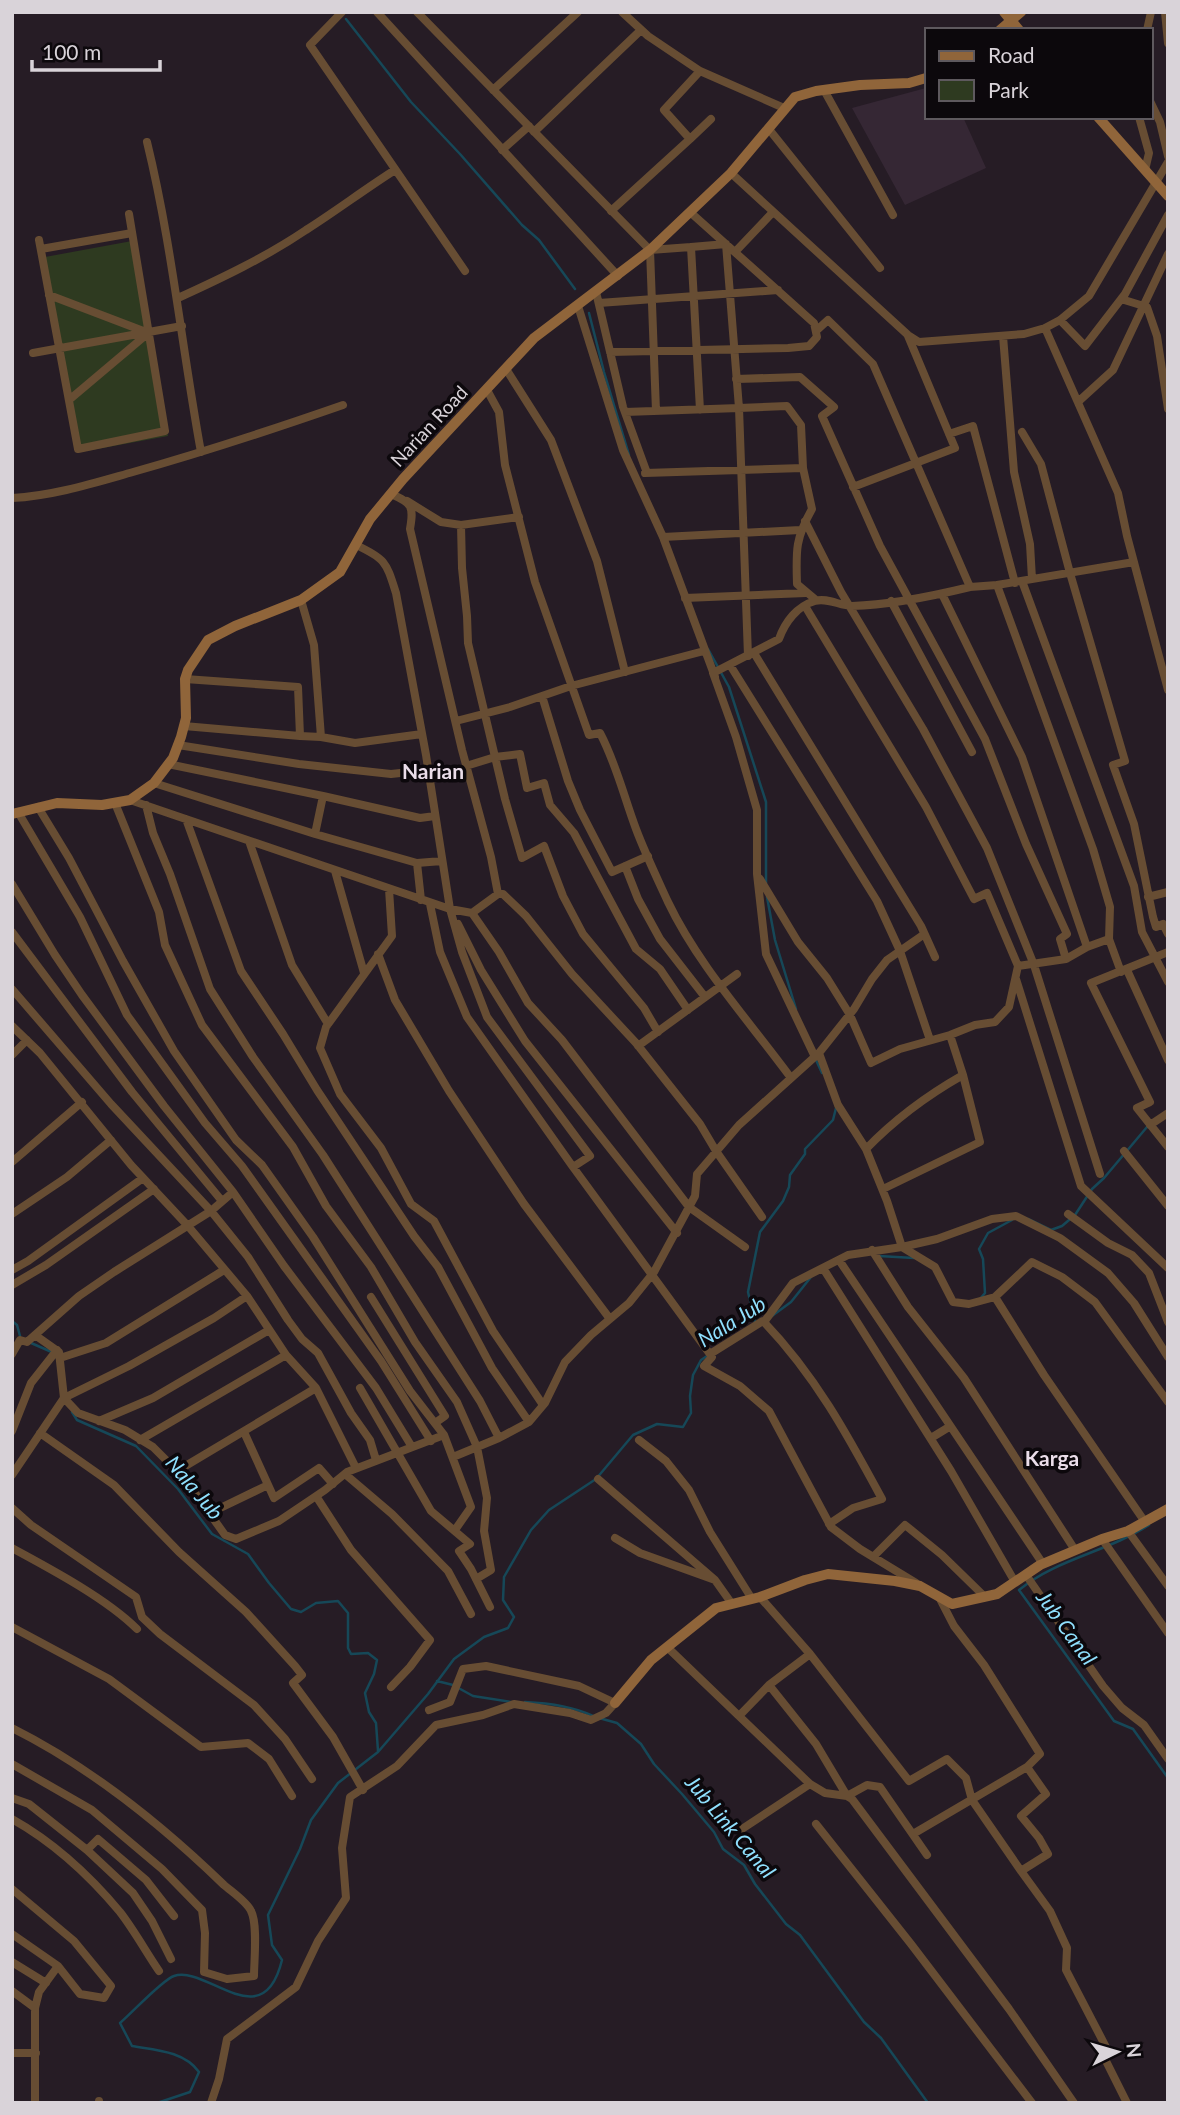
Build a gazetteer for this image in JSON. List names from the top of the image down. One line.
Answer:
{"streets":{"main road":["Narian Road"]},"districts":["Narian","Karga"],"water":["Nala Jub","Jub Canal","Jub Link Canal"],"legend":["Road","Park"],"scale_bar":"100 m","north":"right"}
